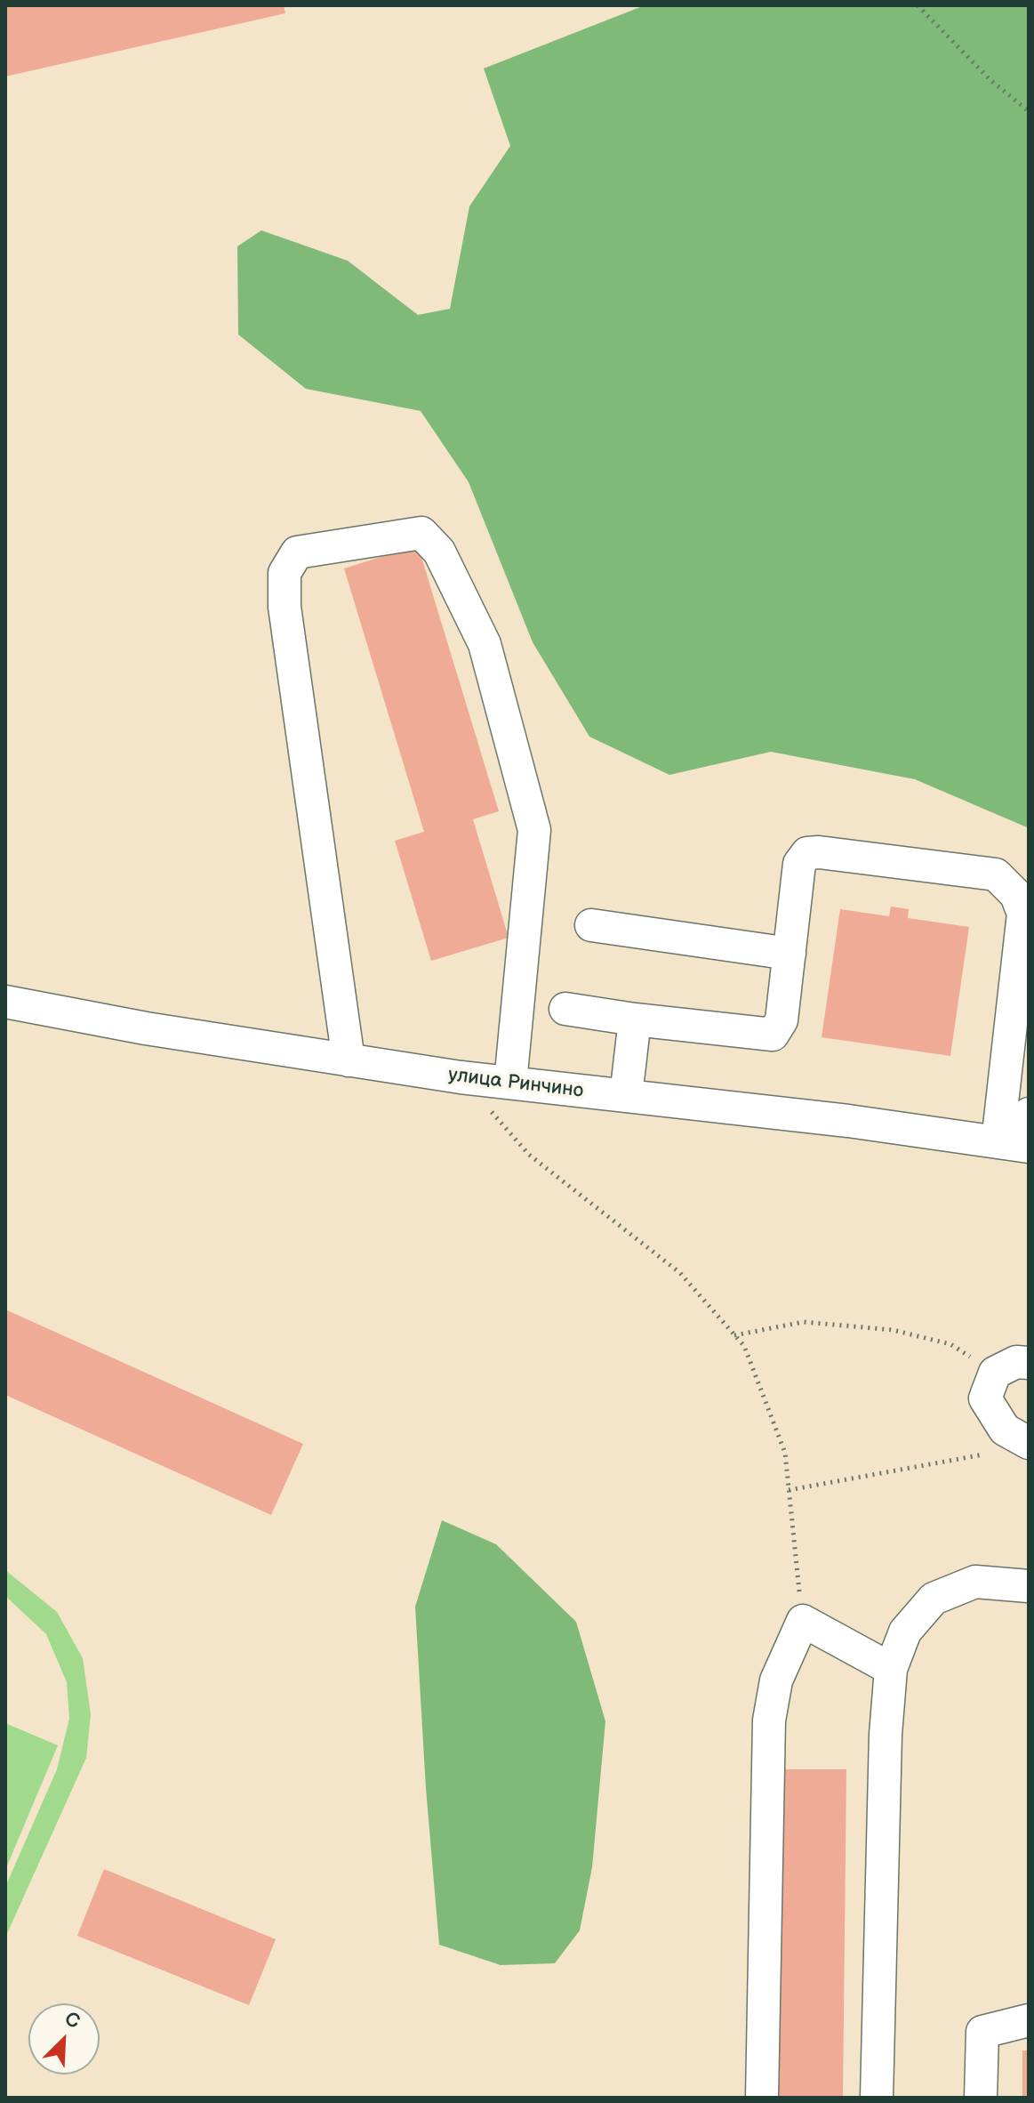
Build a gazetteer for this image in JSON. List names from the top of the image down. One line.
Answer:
{"streets":{"street":["улица Ринчино"]},"north":"top right"}
